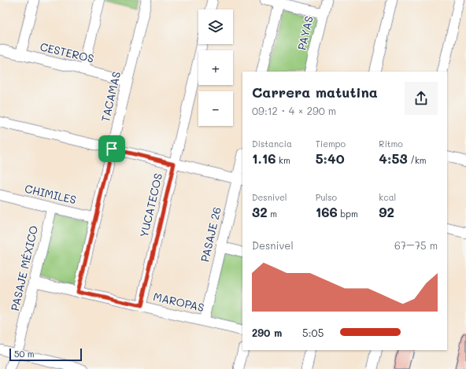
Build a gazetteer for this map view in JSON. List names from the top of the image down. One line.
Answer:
{"streets":{"street":["PAYAS","CESTEROS","TACAMAS","CHIMILES","YUCATECOS","PASAJE 26","PASAJE MÉXICO","MAROPAS"]},"crossings":[["CESTEROS","TACAMAS"],["TACAMAS","CHIMILES"],["TACAMAS","MAROPAS"],["CHIMILES","PASAJE MÉXICO"],["YUCATECOS","MAROPAS"],["PASAJE 26","MAROPAS"],["PASAJE MÉXICO","MAROPAS"]],"scale_bar":"50 m","page":{"map_buttons":["+","−"],"heading":["Carrera matutina","09:12 · 4 × 290 m"],"stats":[["Distancia","1.16 km"],["Tiempo","5:40"],["Ritmo","4:53 /km"],["Desnivel","32 m"],["Pulso","166 bpm"],["kcal","92"]],"chart":["Desnivel","67–75 m"],"list":[{"name":"290 m","note":"5:05"}],"scale":"50 m"}}
